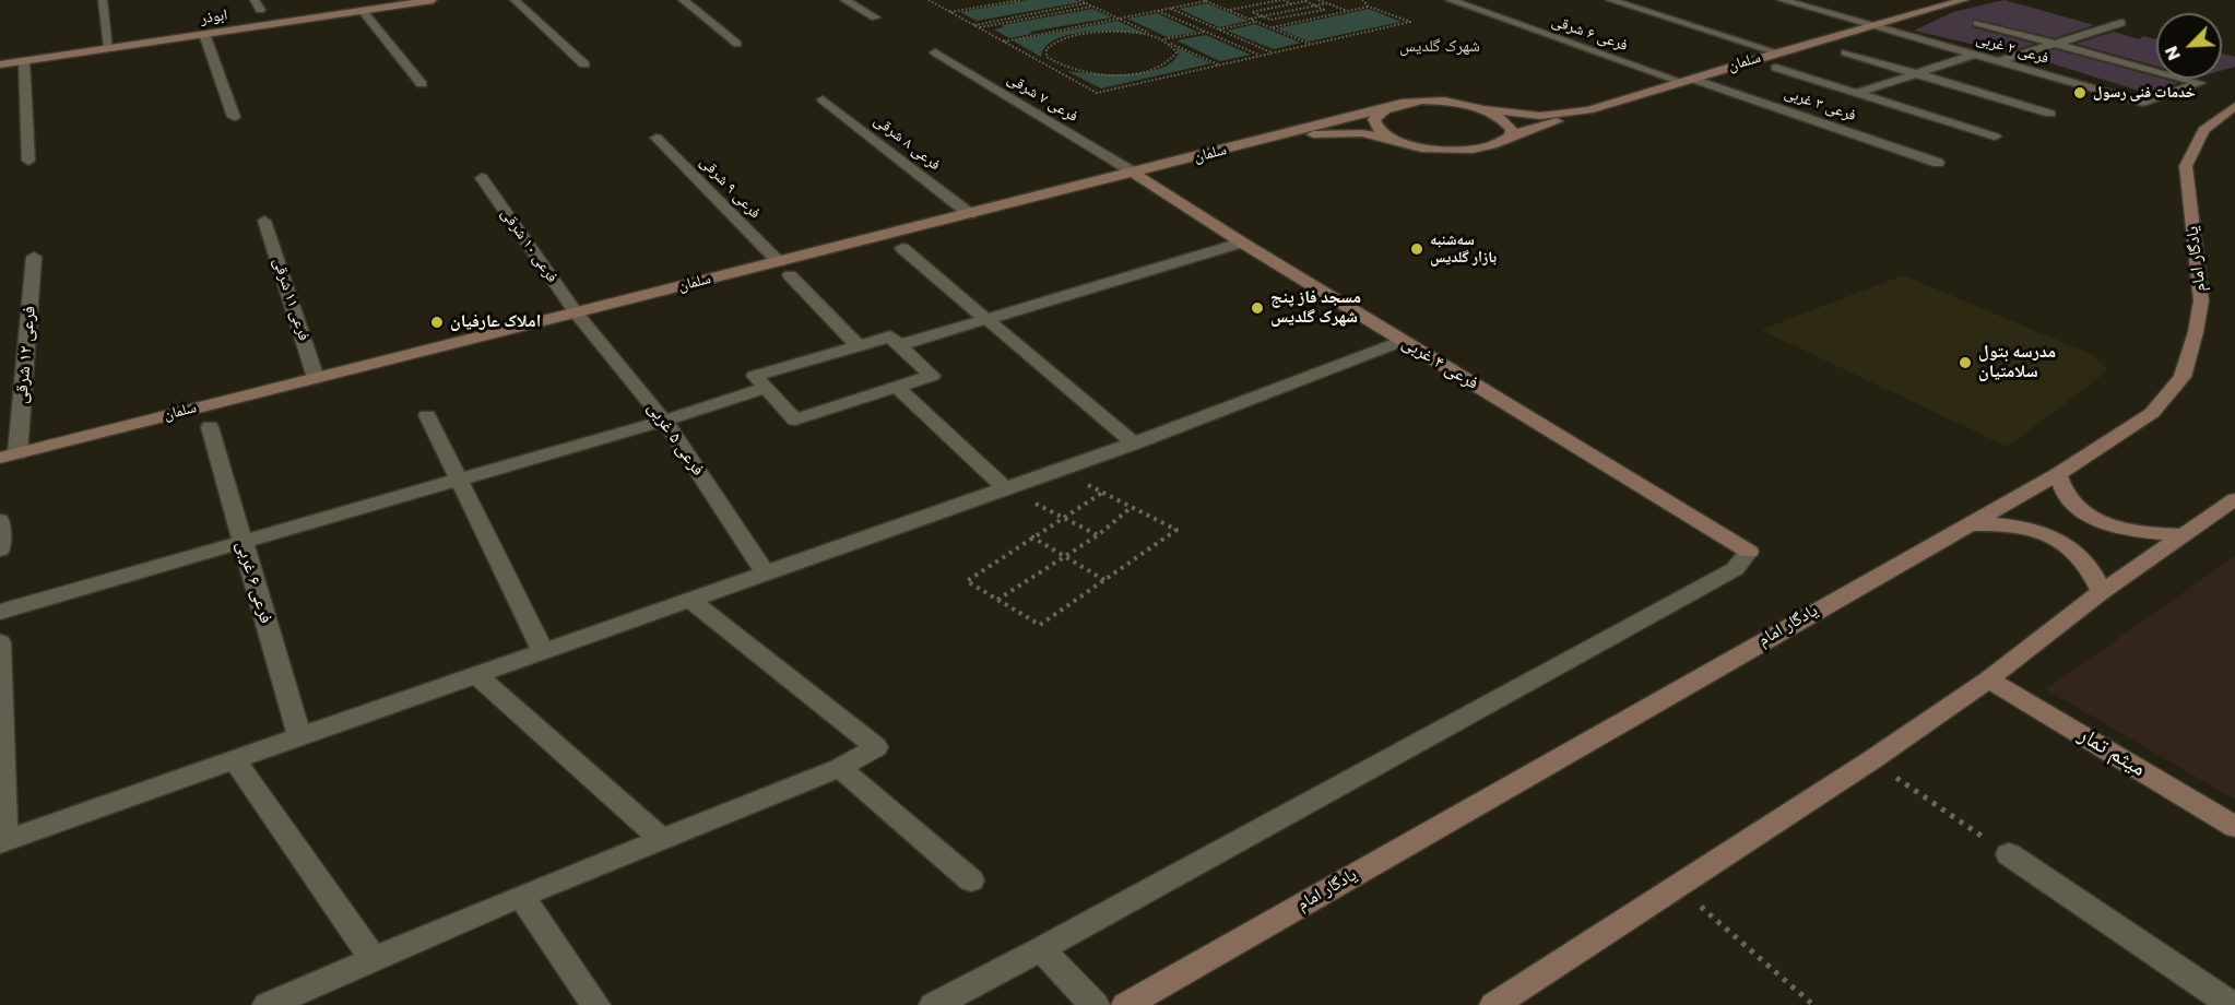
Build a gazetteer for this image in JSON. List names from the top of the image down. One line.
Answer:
{"streets":{"street":["ابوذر","فرعی ۶ شرقی","فرعی ۲ غربی","سلمان","فرعی ۷ شرقی","فرعی ۳ غربی","فرعی ۸ شرقی","فرعی ۹ شرقی","فرعی ۱۰ شرقی","یادگار امام","فرعی ۱۱ شرقی","فرعی ۱۲ شرقی","فرعی ۴ غربی","فرعی ۵ غربی","فرعی ۶ غربی","میثم تمار"]},"crossings":[["فرعی ۶ شرقی","سلمان"],["فرعی ۶ شرقی","فرعی ۳ غربی"],["فرعی ۲ غربی","سلمان"],["سلمان","فرعی ۷ شرقی"],["سلمان","فرعی ۳ غربی"],["سلمان","فرعی ۸ شرقی"],["سلمان","فرعی ۹ شرقی"],["سلمان","فرعی ۱۰ شرقی"],["سلمان","فرعی ۱۱ شرقی"],["سلمان","فرعی ۱۲ شرقی"],["سلمان","فرعی ۴ غربی"],["سلمان","فرعی ۵ غربی"],["فرعی ۷ شرقی","فرعی ۴ غربی"],["فرعی ۱۰ شرقی","فرعی ۵ غربی"]],"districts":["شهرک گلدیس"],"places":["خدمات فنی رسول","سه‌شنبه بازار گلدیس","مسجد فاز پنج شهرک گلدیس","املاک عارفیان","مدرسه بتول سلامتیان"],"north":"bottom left"}
